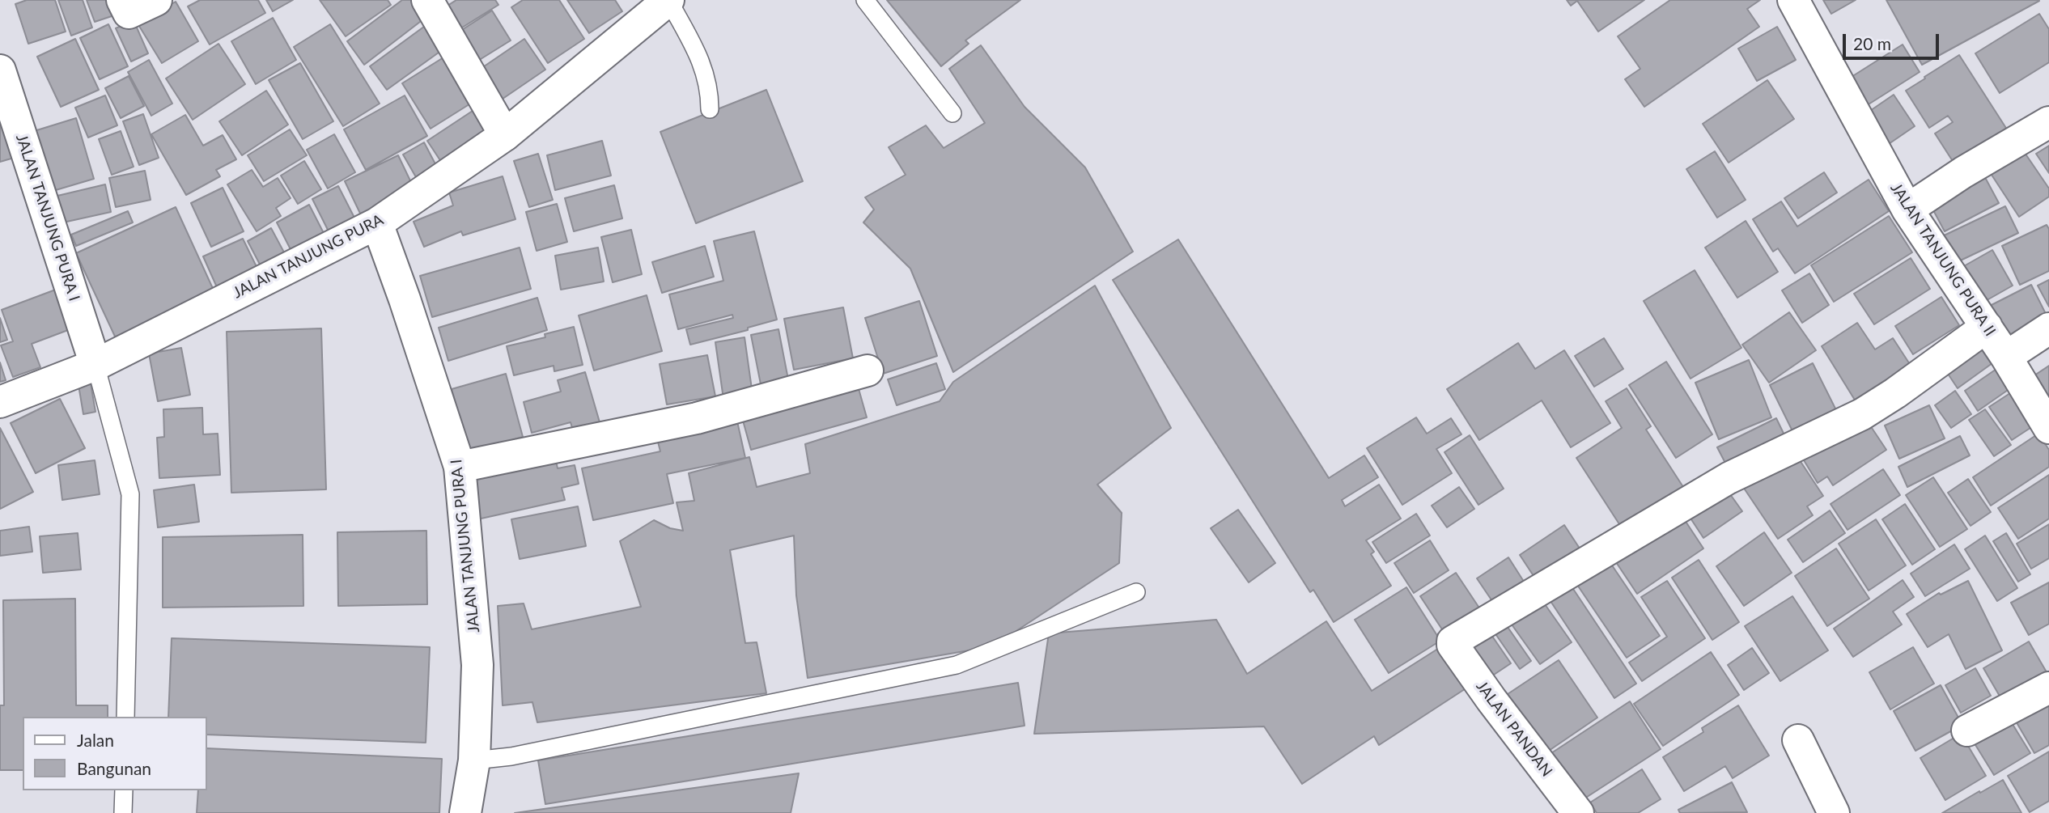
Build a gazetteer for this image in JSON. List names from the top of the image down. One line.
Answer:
{"streets":{"street":["JALAN TANJUNG PURA I","JALAN TANJUNG PURA","JALAN TANJUNG PURA II","JALAN PANDAN"]},"crossings":[["JALAN TANJUNG PURA I","JALAN TANJUNG PURA"],["JALAN TANJUNG PURA II","JALAN PANDAN"]],"legend":["Jalan","Bangunan"],"scale_bar":"20 m"}
